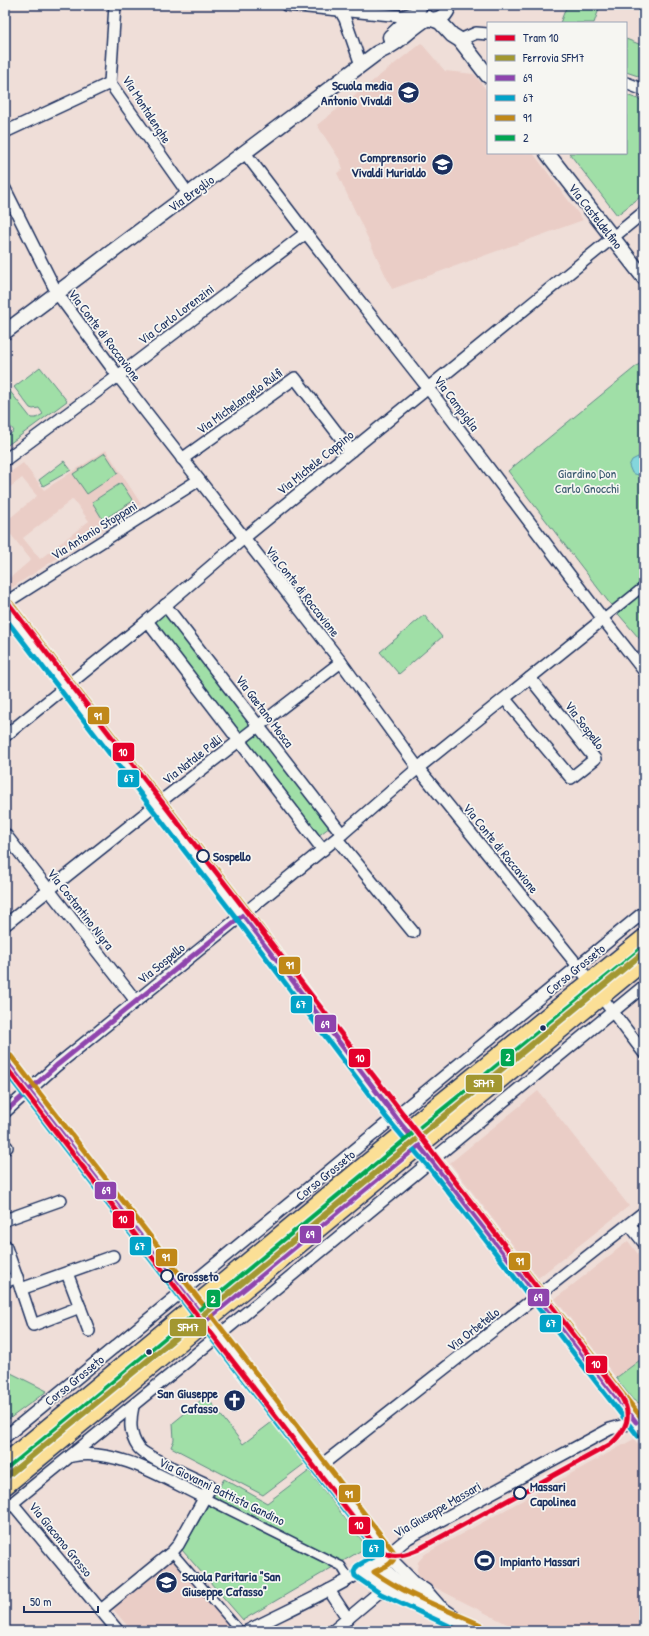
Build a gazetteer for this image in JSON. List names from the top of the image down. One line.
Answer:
{"streets":{"main road":["Corso Grosseto"],"street":["Via Montalenghe","Via Breglio","Via Casteldelfino","Via Carlo Lorenzini","Via Conte di Roccavione","Via Michelangelo Rulfi","Via Campiglia","Via Michele Coppino","Via Antonio Stoppani","Via Gaetano Mosca","Via Sospello","Via Natale Palli","Via Costantino Nigra","Via Orbetello","Via Giovanni Battista Gandino","Via Giuseppe Massari","Via Giacomo Grosso"]},"crossings":[["Via Montalenghe","Via Breglio"],["Via Breglio","Via Conte di Roccavione"],["Via Breglio","Via Campiglia"],["Via Casteldelfino","Via Michele Coppino"],["Via Carlo Lorenzini","Via Conte di Roccavione"],["Via Carlo Lorenzini","Via Campiglia"],["Via Conte di Roccavione","Via Michelangelo Rulfi"],["Via Conte di Roccavione","Via Michele Coppino"],["Via Conte di Roccavione","Via Antonio Stoppani"],["Via Conte di Roccavione","Via Sospello"],["Via Conte di Roccavione","Via Natale Palli"],["Via Conte di Roccavione","Corso Grosseto"],["Via Michelangelo Rulfi","Via Michele Coppino"],["Via Campiglia","Via Michele Coppino"],["Via Campiglia","Via Sospello"],["Via Michele Coppino","Via Gaetano Mosca"],["Via Gaetano Mosca","Via Sospello"],["Via Gaetano Mosca","Via Natale Palli"],["Via Sospello","Via Costantino Nigra"],["Via Natale Palli","Via Costantino Nigra"],["Via Giovanni Battista Gandino","Via Giuseppe Massari"]],"parks":["Giardino Don Carlo Gnocchi"],"places":{"school or university":["Scuola media Antonio Vivaldi","Comprensorio Vivaldi Murialdo","Scuola Paritaria \"San Giuseppe Cafasso\""],"other":["Sospello","Grosseto","Massari Capolinea"],"church":["San Giuseppe Cafasso"],"sports":["Impianto Massari"]},"lines":["tram line 10","transit line 91","transit line 67","transit line 69","transit line 2","rail line SFM7"],"legend":["Tram 10","Ferrovia SFM7","69","67","91","2"],"scale_bar":"50 m"}
